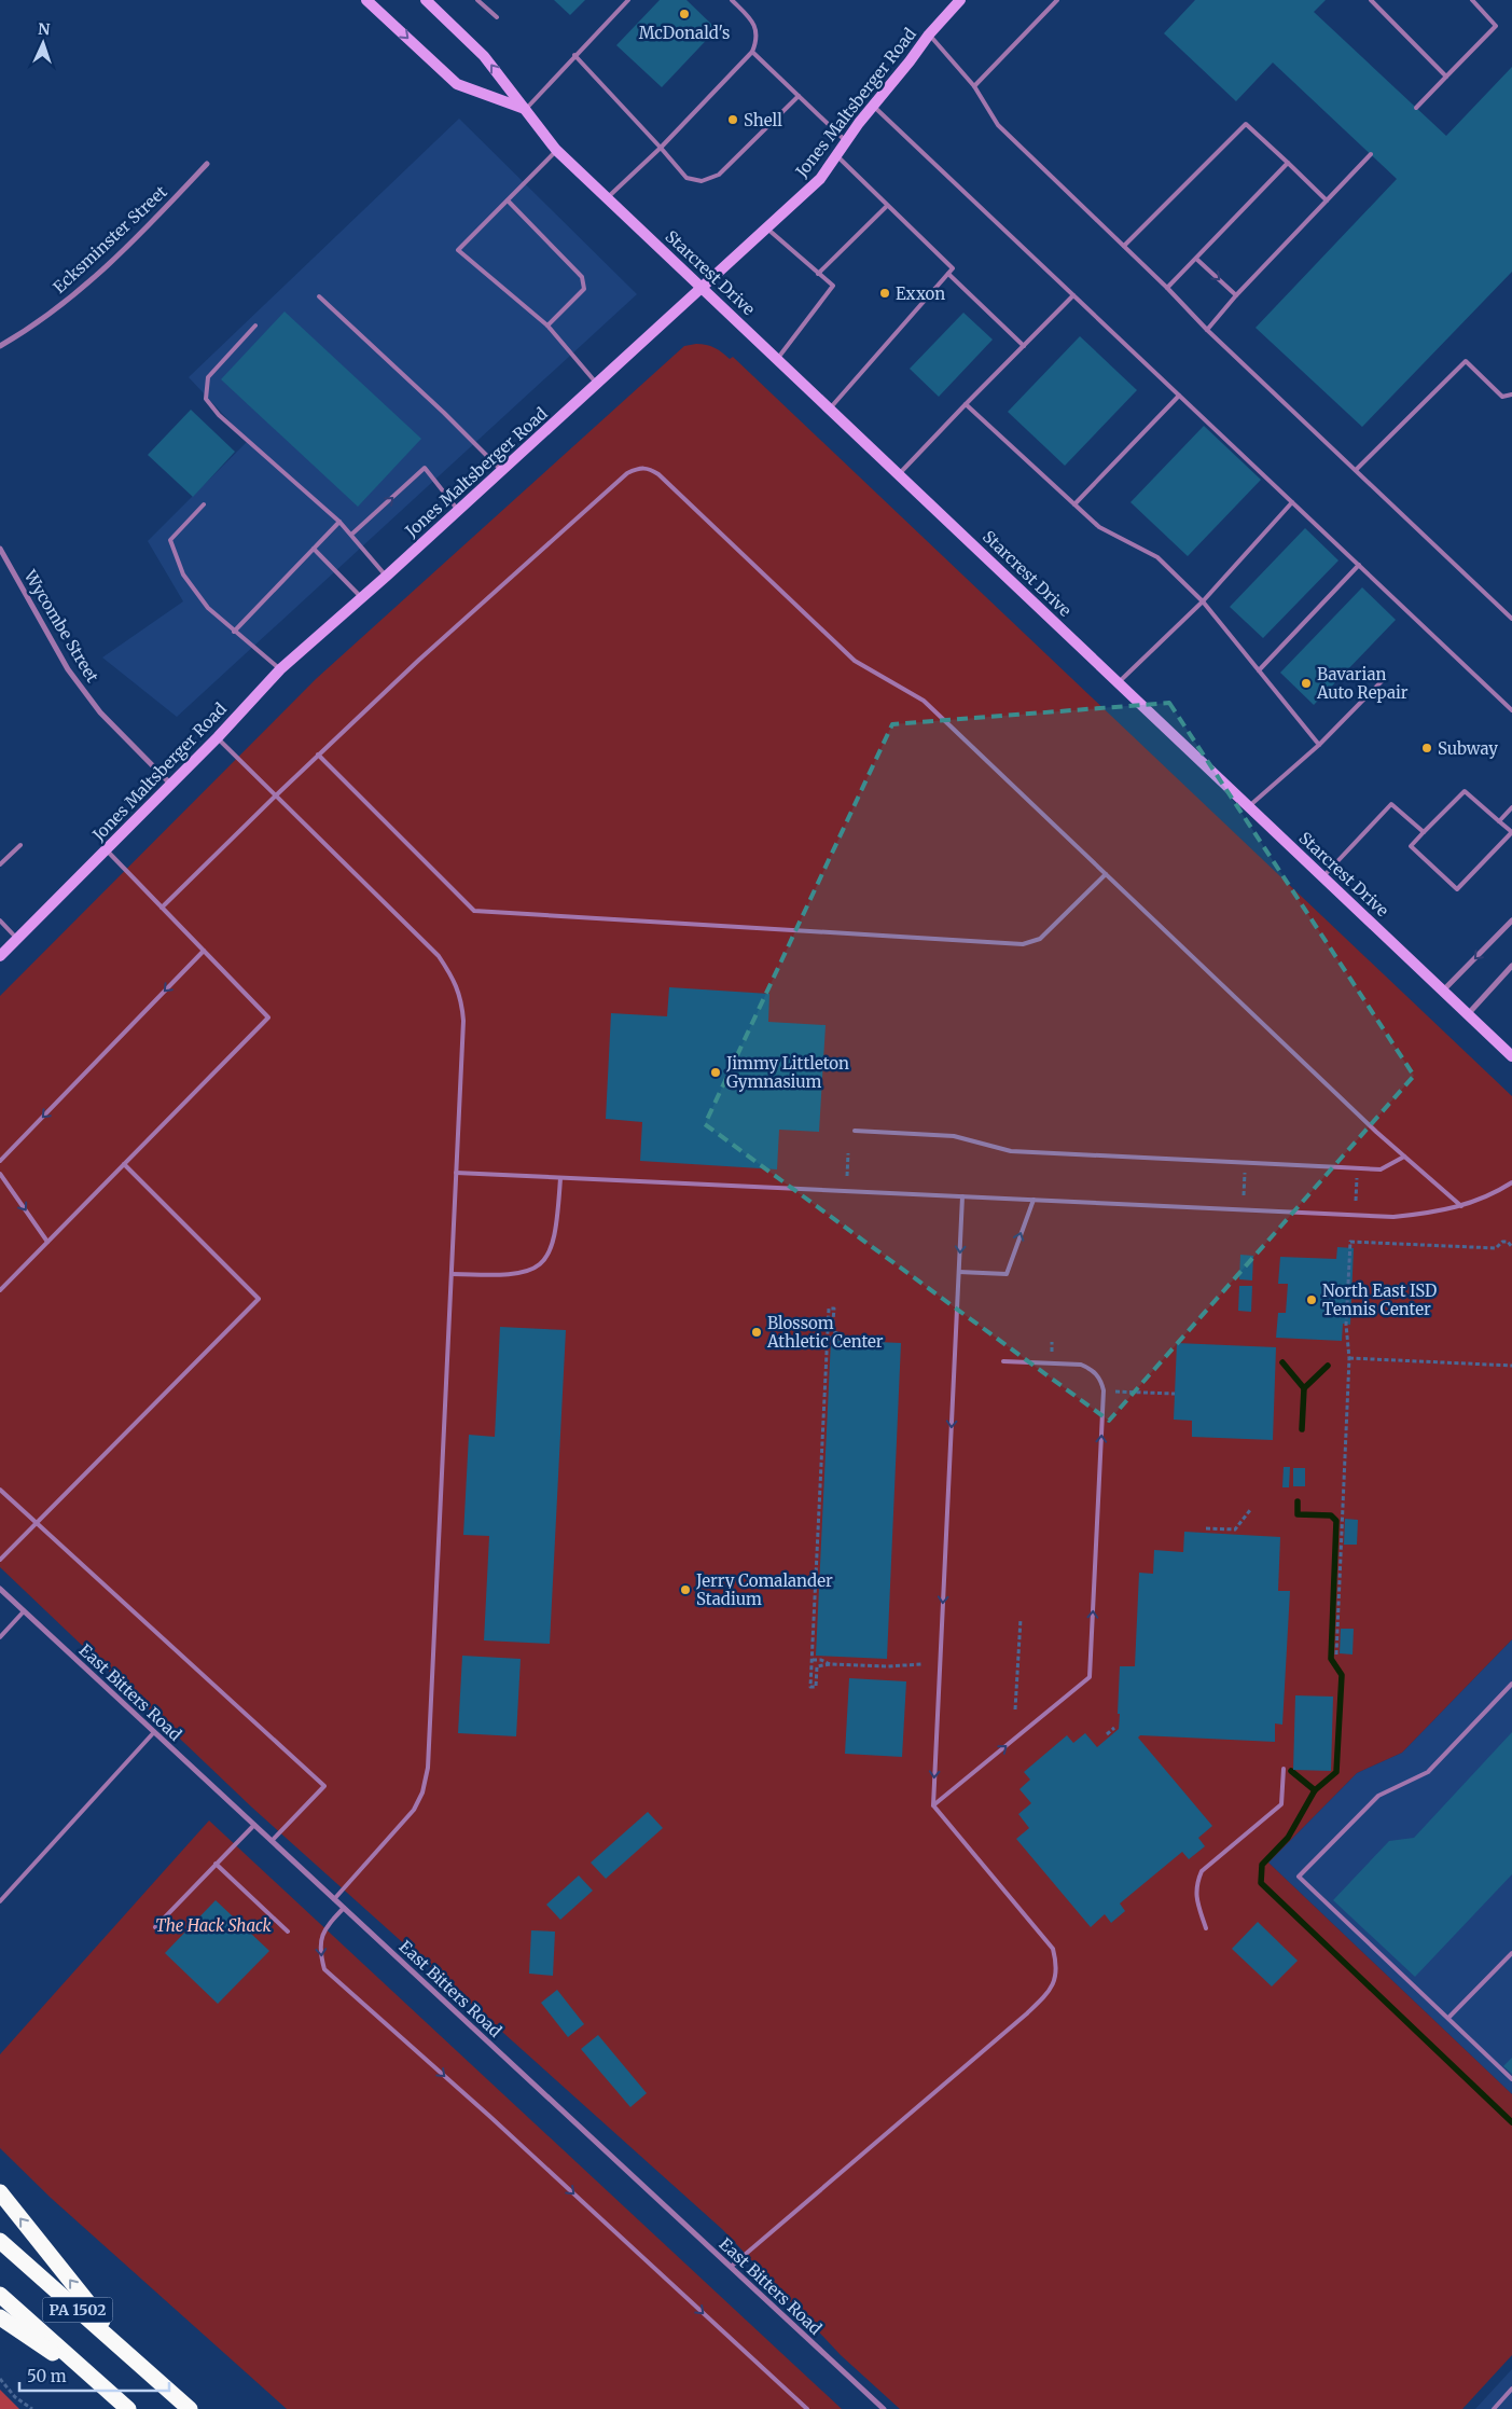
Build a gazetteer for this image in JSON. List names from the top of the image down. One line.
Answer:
{"streets":{"highway":["PA 1502"],"main road":["Jones Maltsberger Road","Starcrest Drive"],"street":["Ecksminster Street","Wycombe Street","East Bitters Road"]},"crossings":[["Jones Maltsberger Road","Starcrest Drive"],["Jones Maltsberger Road","Wycombe Street"]],"parks":["The Hack Shack"],"places":["McDonald's","Shell","Exxon","Bavarian Auto Repair","Subway","Jimmy Littleton Gymnasium","North East ISD Tennis Center","Blossom Athletic Center","Jerry Comalander Stadium"],"scale_bar":"50 m","north":"top"}
